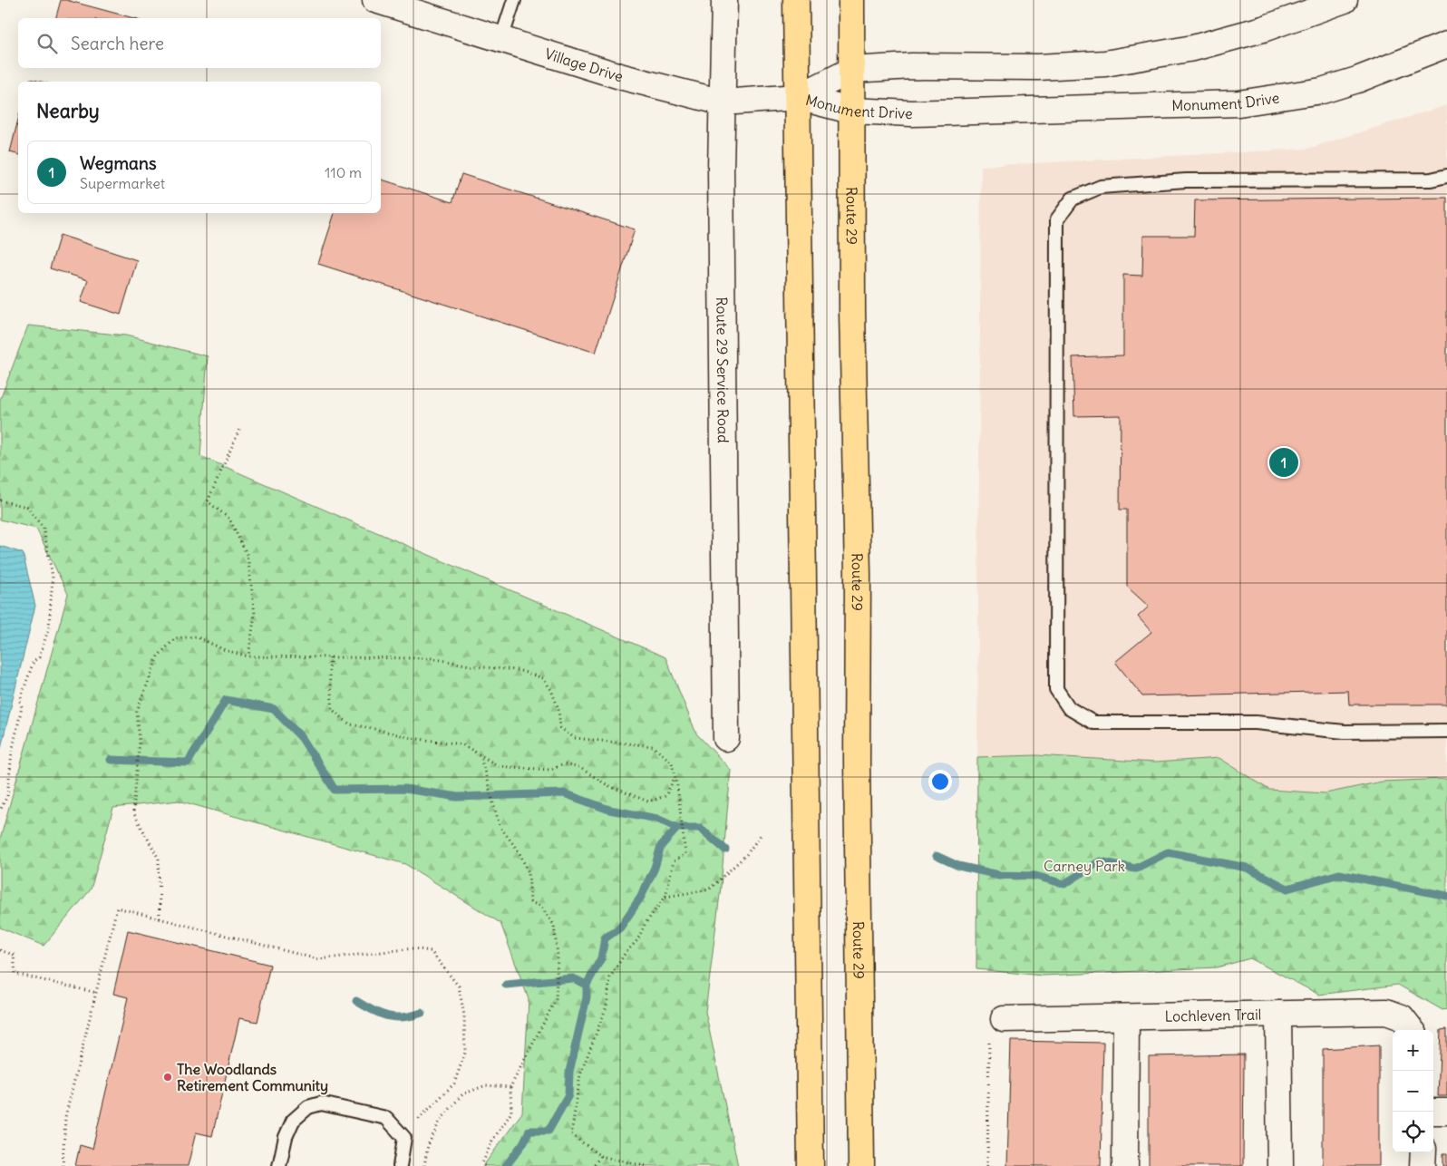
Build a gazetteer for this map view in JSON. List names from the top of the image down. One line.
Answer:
{"streets":{"main road":["Route 29"],"street":["Village Drive","Monument Drive","Route 29 Service Road","Lochleven Trail"]},"crossings":[["Village Drive","Monument Drive"],["Village Drive","Route 29 Service Road"],["Monument Drive","Route 29"]],"parks":["Carney Park"],"places":["The Woodlands Retirement Community"],"page":{"search":"Search here","heading":"Nearby","list":[{"mark":"1","name":"Wegmans","note":"Supermarket","value":"110 m"}],"pins":"1","map_buttons":["+","−"]}}
